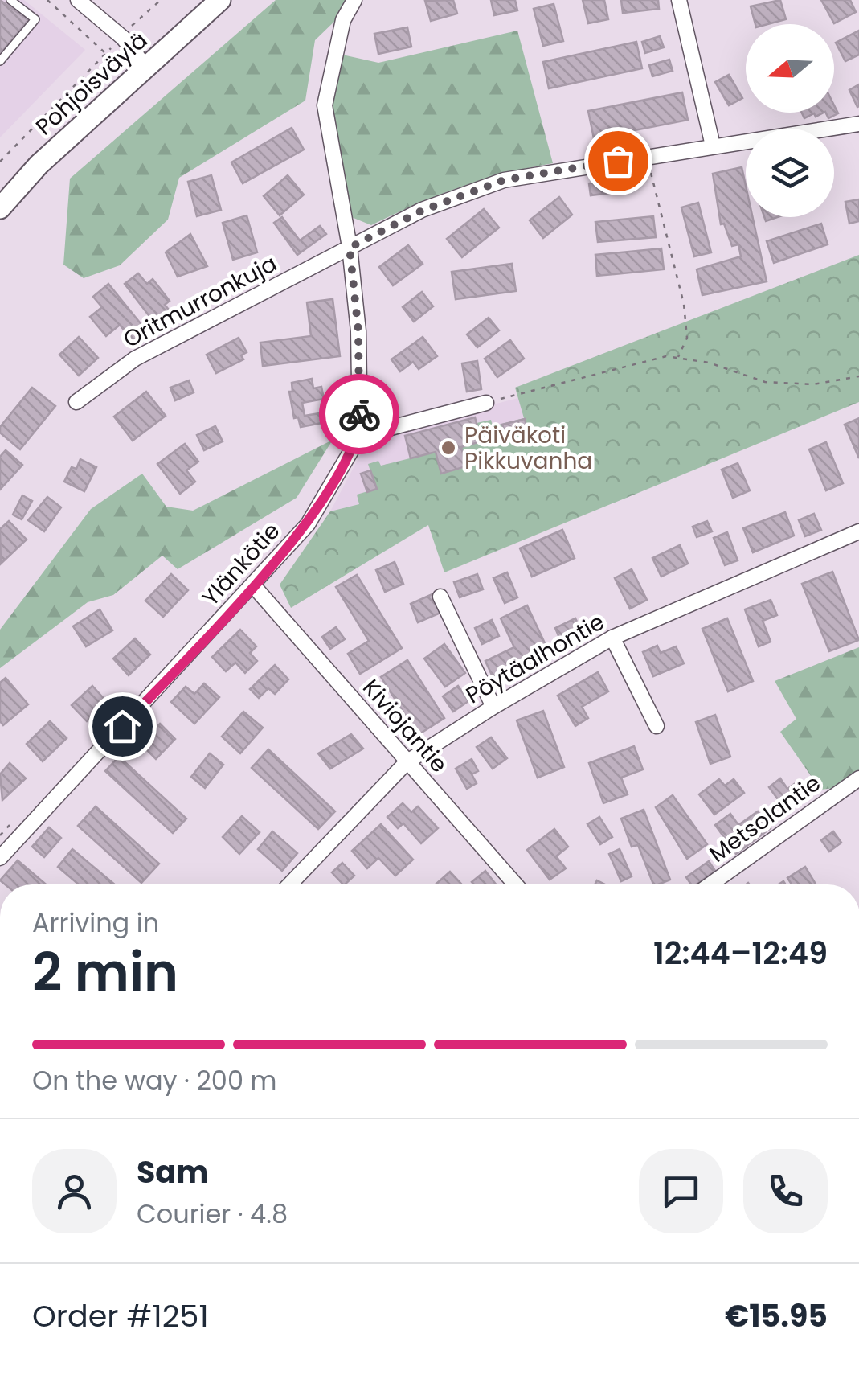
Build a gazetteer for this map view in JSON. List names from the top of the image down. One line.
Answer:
{"streets":{"main road":["Pohjoisväylä"],"street":["Oritmurronkuja","Ylänkötie","Pöytäalhontie","Kiviojantie","Metsolantie"]},"crossings":[["Ylänkötie","Kiviojantie"],["Pöytäalhontie","Kiviojantie"]],"places":["Päiväkoti Pikkuvanha"],"north":"left","page":{"heading":["2 min","Arriving in","12:44–12:49"],"panel":["Sam","Courier · 4.8","Order #1251","€15.95"],"bar":"On the way · 200 m"}}
